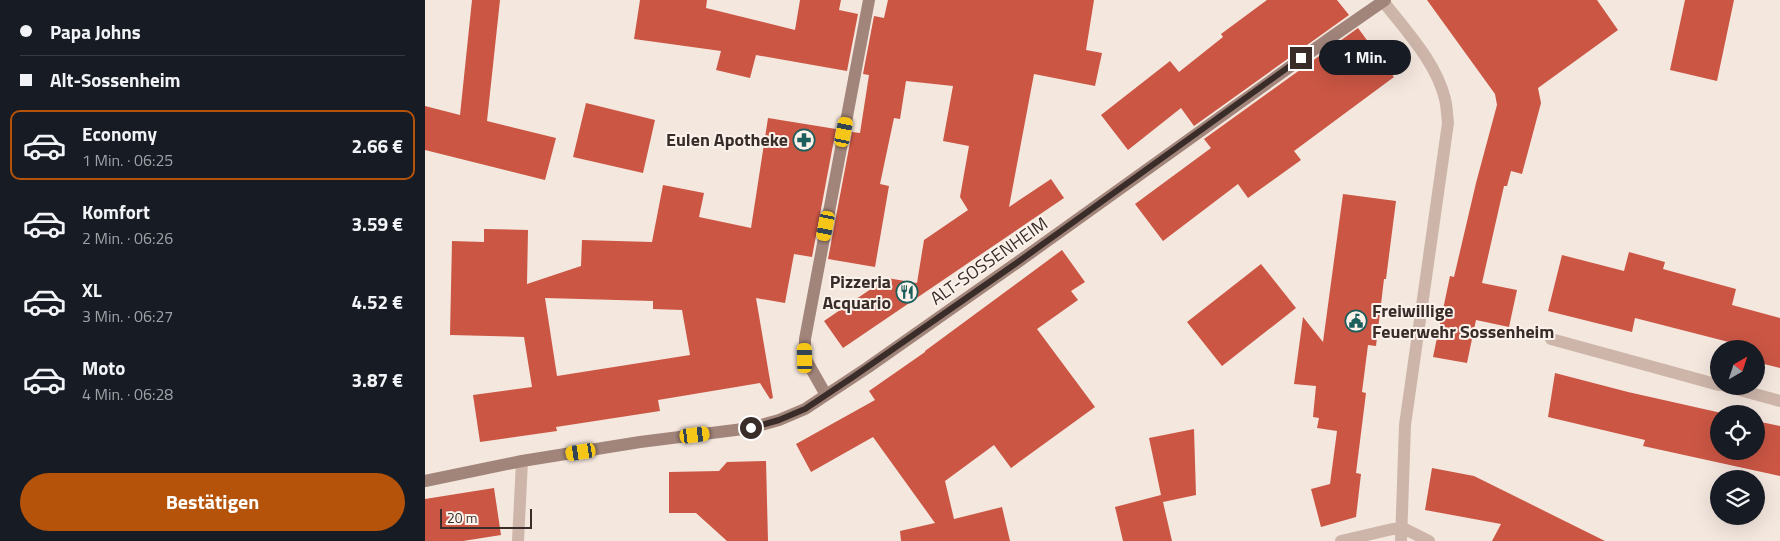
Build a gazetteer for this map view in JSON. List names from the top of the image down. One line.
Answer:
{"streets":{"main road":["ALT-SOSSENHEIM"]},"places":{"pharmacy":["Eulen Apotheke"],"restaurant":["Pizzeria Acquario"],"public building":["Freiwillige Feuerwehr Sossenheim"]},"scale_bar":"20 m","north":"top right","page":{"banner":["Papa Johns","Alt-Sossenheim"],"bubble":"1 Min.","list":[{"name":"Economy","note":"1 Min. · 06:25","value":"2.66 €"},{"name":"Komfort","note":"2 Min. · 06:26","value":"3.59 €"},{"name":"XL","note":"3 Min. · 06:27","value":"4.52 €"},{"name":"Moto","note":"4 Min. · 06:28","value":"3.87 €"}],"buttons":"Bestätigen","scale":"20 m"}}
